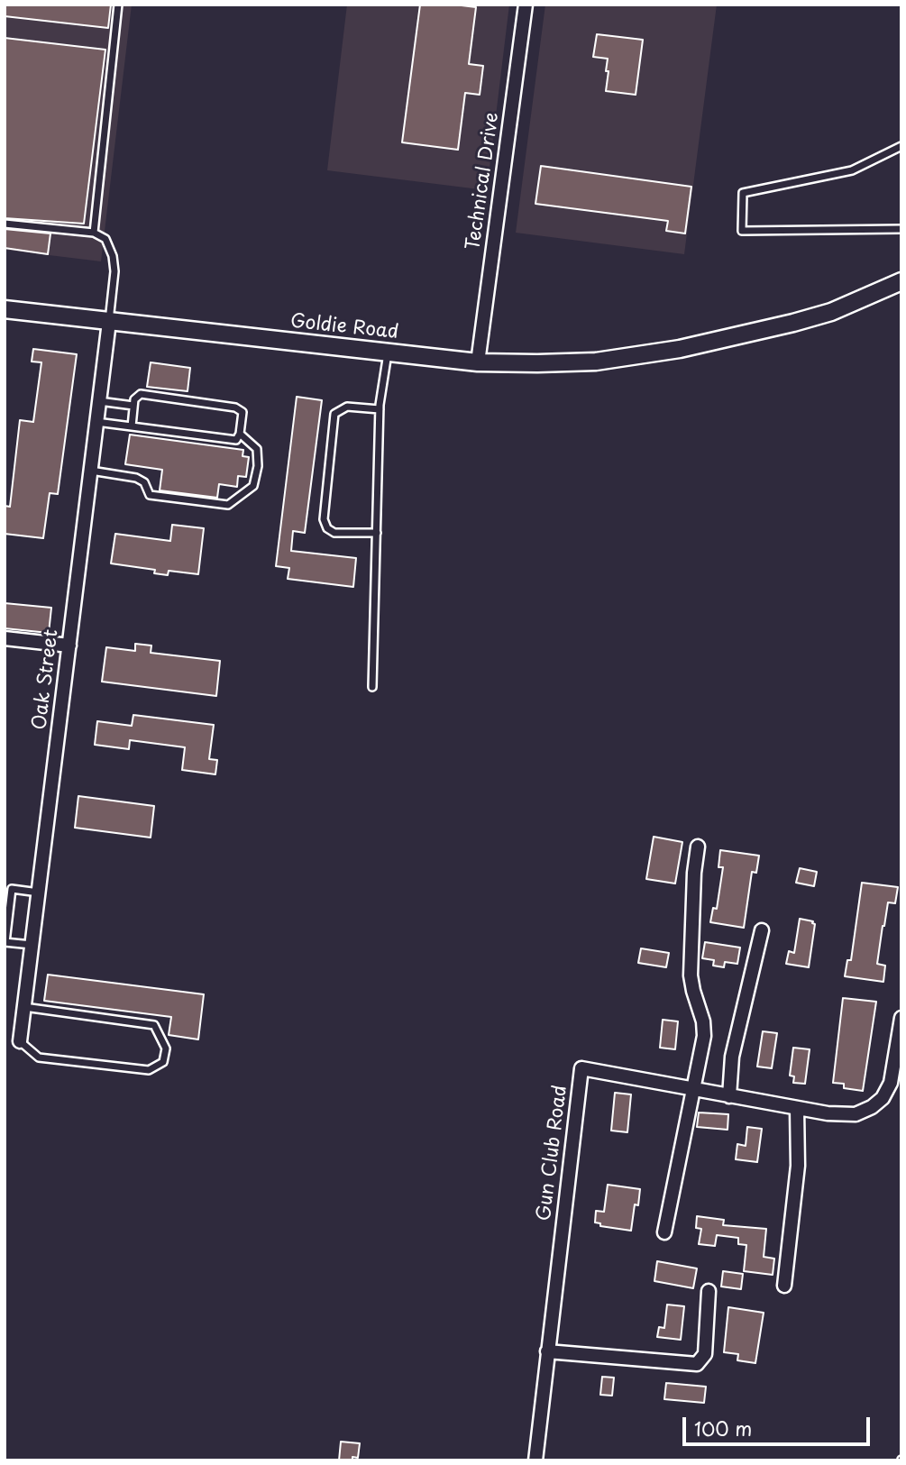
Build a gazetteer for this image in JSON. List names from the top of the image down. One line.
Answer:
{"streets":{"street":["Technical Drive","Goldie Road","Oak Street","Gun Club Road"]},"crossings":[["Technical Drive","Goldie Road"],["Goldie Road","Oak Street"]],"scale_bar":"100 m"}
